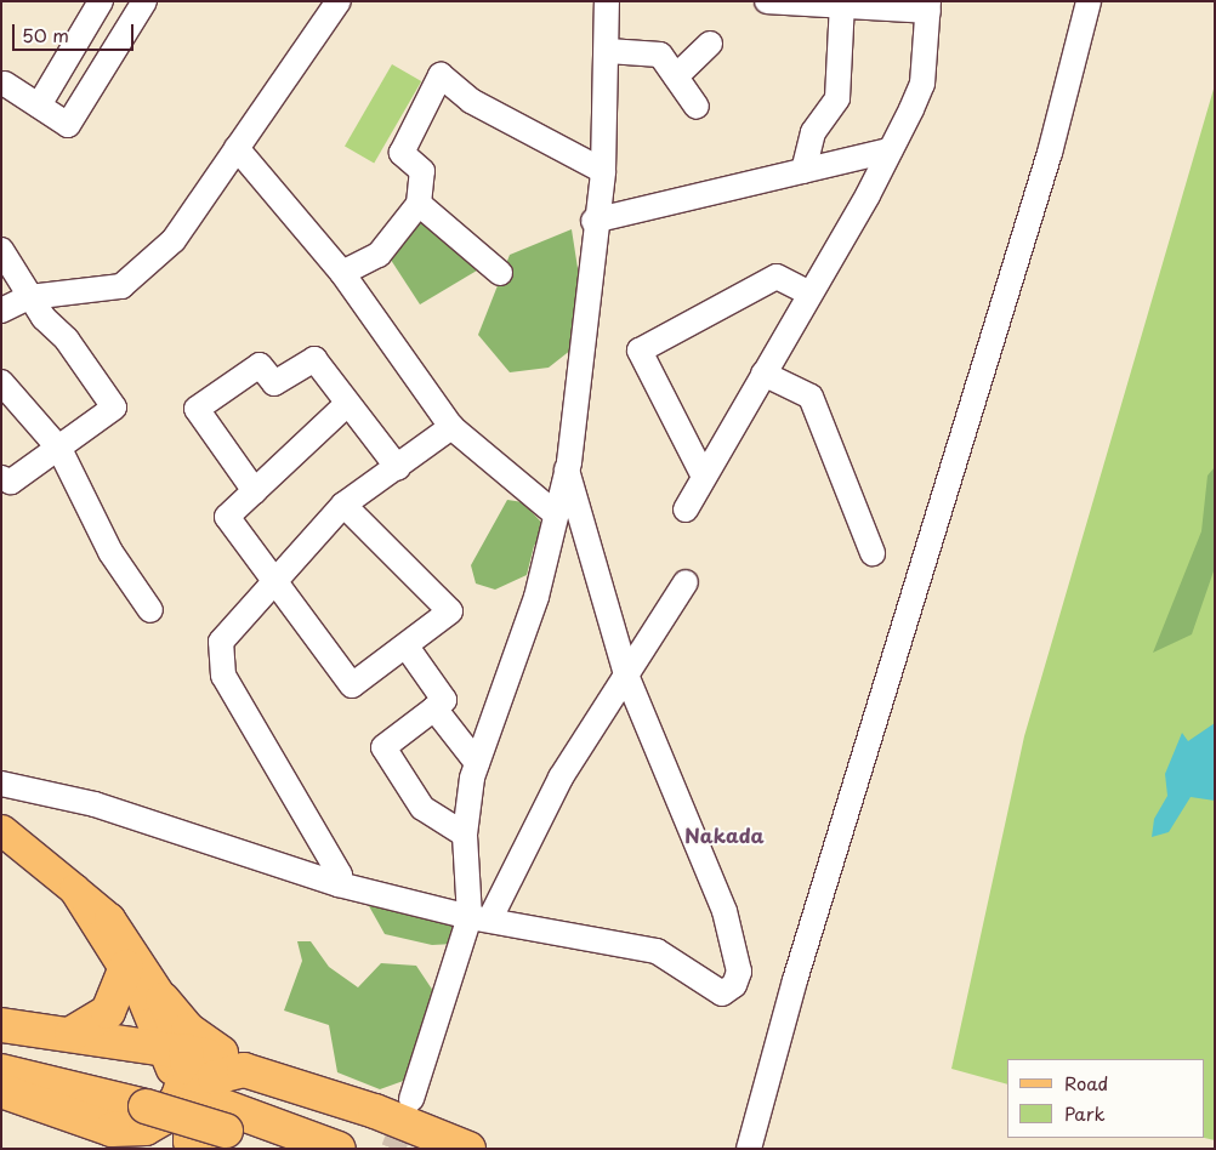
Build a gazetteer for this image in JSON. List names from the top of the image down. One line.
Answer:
{"districts":["Nakada"],"legend":["Road","Park"],"scale_bar":"50 m"}
